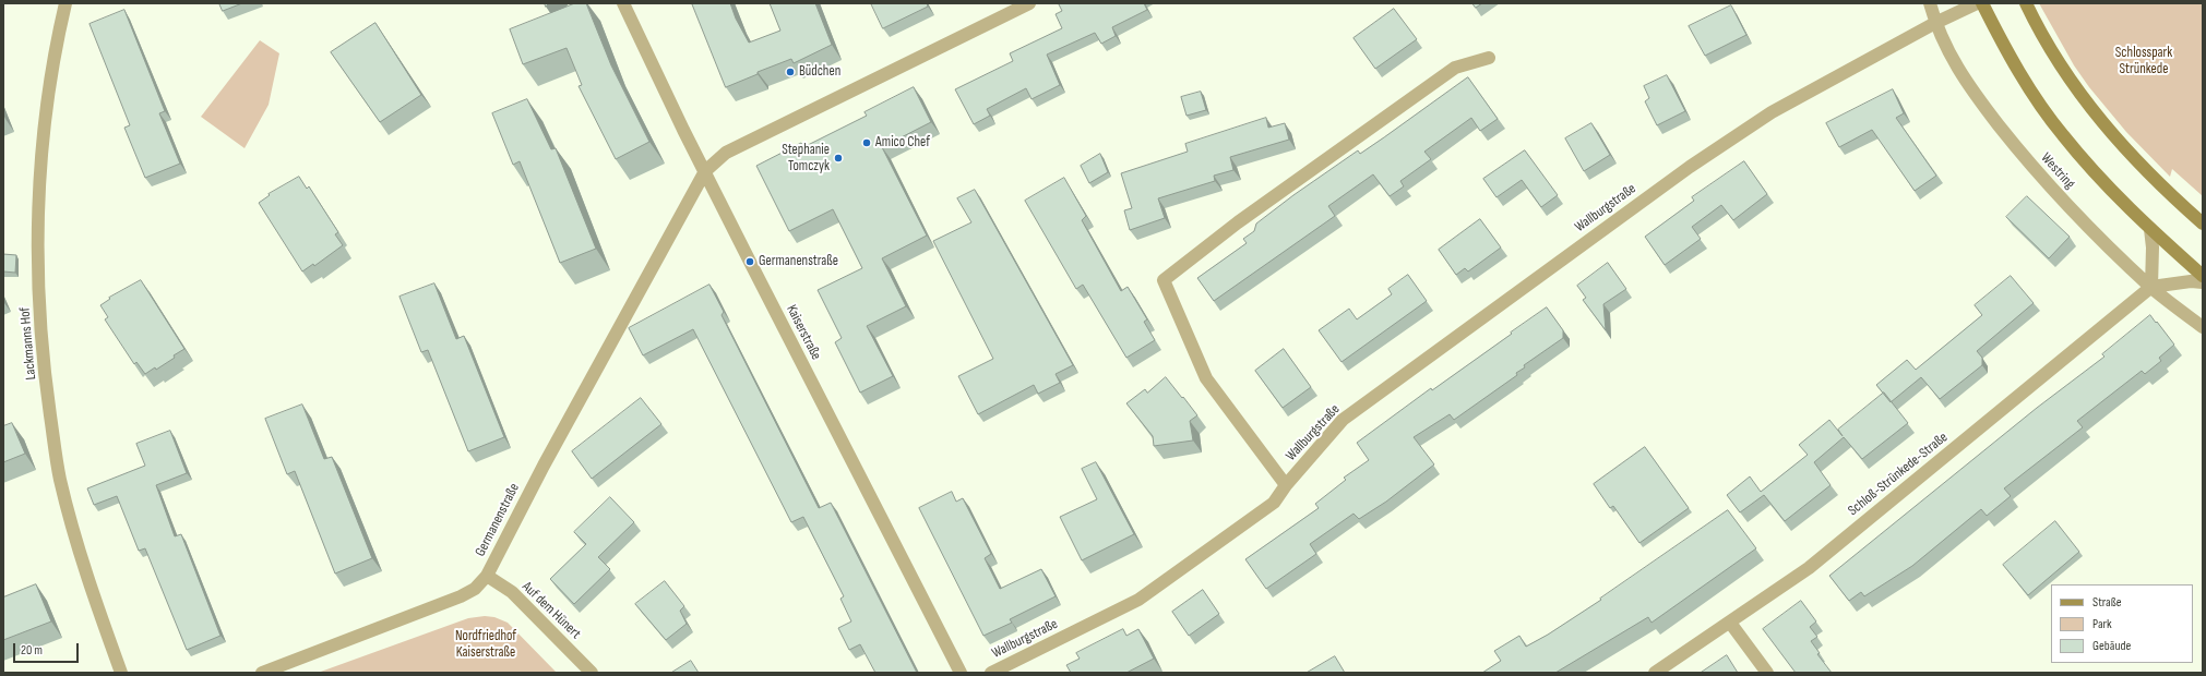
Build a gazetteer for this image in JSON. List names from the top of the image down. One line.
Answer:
{"streets":{"main road":["Westring"],"street":["Wallburgstraße","Kaiserstraße","Lackmanns Hof","Schloß-Strünkede-Straße","Germanenstraße","Auf dem Hünert"]},"crossings":[["Westring","Wallburgstraße"],["Westring","Schloß-Strünkede-Straße"],["Kaiserstraße","Germanenstraße"],["Germanenstraße","Auf dem Hünert"]],"parks":["Schlosspark Strünkede","Nordfriedhof Kaiserstraße"],"places":["Büdchen","Amico Chef","Stephanie Tomczyk","Germanenstraße"],"legend":["Straße","Park","Gebäude"],"scale_bar":"20 m"}
